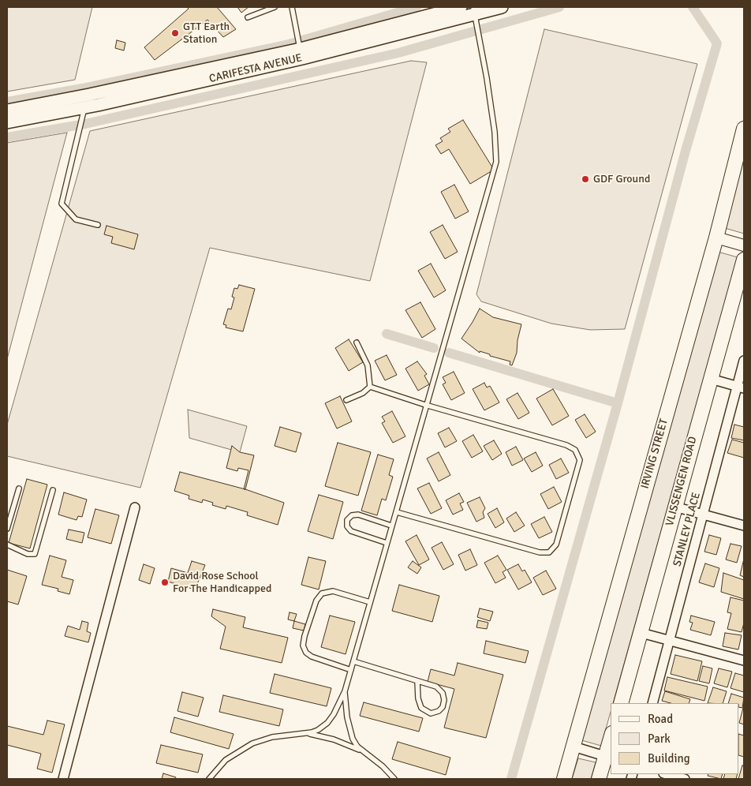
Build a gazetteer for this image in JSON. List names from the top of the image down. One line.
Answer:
{"streets":{"main road":["CARIFESTA AVENUE","IRVING STREET","VLISSENGEN ROAD"],"street":["STANLEY PLACE"]},"places":["GTT Earth Station","GDF Ground","David Rose School For The Handicapped"],"legend":["Road","Park","Building"]}
